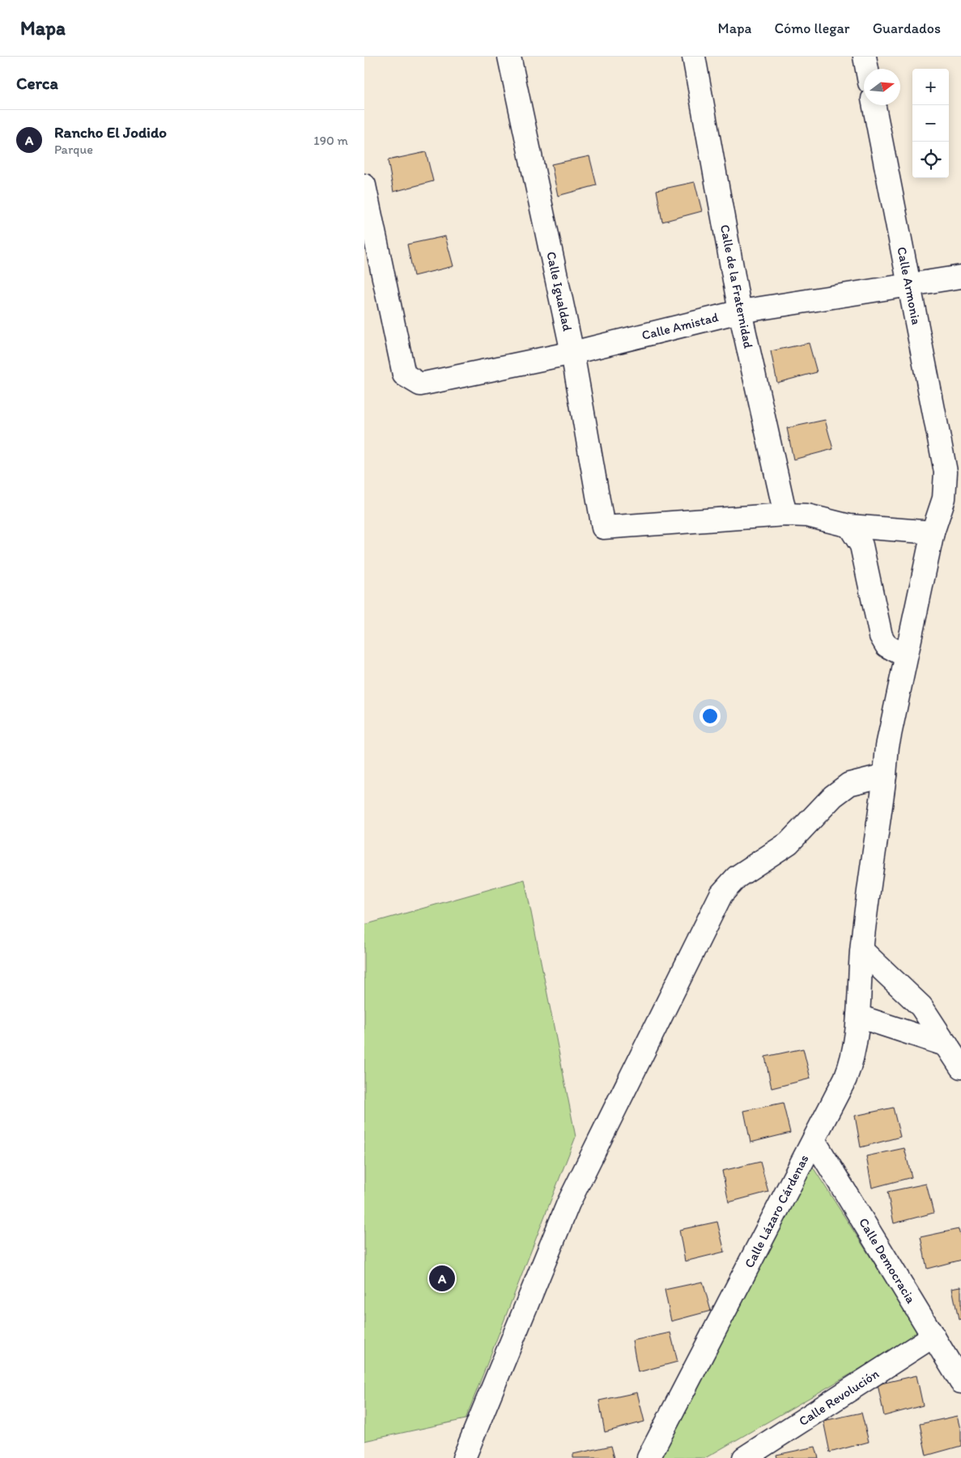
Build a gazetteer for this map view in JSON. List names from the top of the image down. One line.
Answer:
{"streets":{"street":["Calle Armonia","Calle de la Fraternidad","Calle Igualdad","Calle Amistad","Calle Lázaro Cárdenas","Calle Democracia","Calle Revolución"]},"crossings":[["Calle Armonia","Calle Amistad"],["Calle Armonia","Calle Lázaro Cárdenas"],["Calle de la Fraternidad","Calle Igualdad"],["Calle de la Fraternidad","Calle Amistad"],["Calle Igualdad","Calle Amistad"],["Calle Lázaro Cárdenas","Calle Democracia"],["Calle Democracia","Calle Revolución"]],"north":"right","page":{"header":"Mapa","nav":["Mapa","Cómo llegar","Guardados"],"heading":"Cerca","map_buttons":["+","−"],"list":[{"mark":"A","name":"Rancho El Jodido","note":"Parque","value":"190 m"}],"pins":"A"}}
